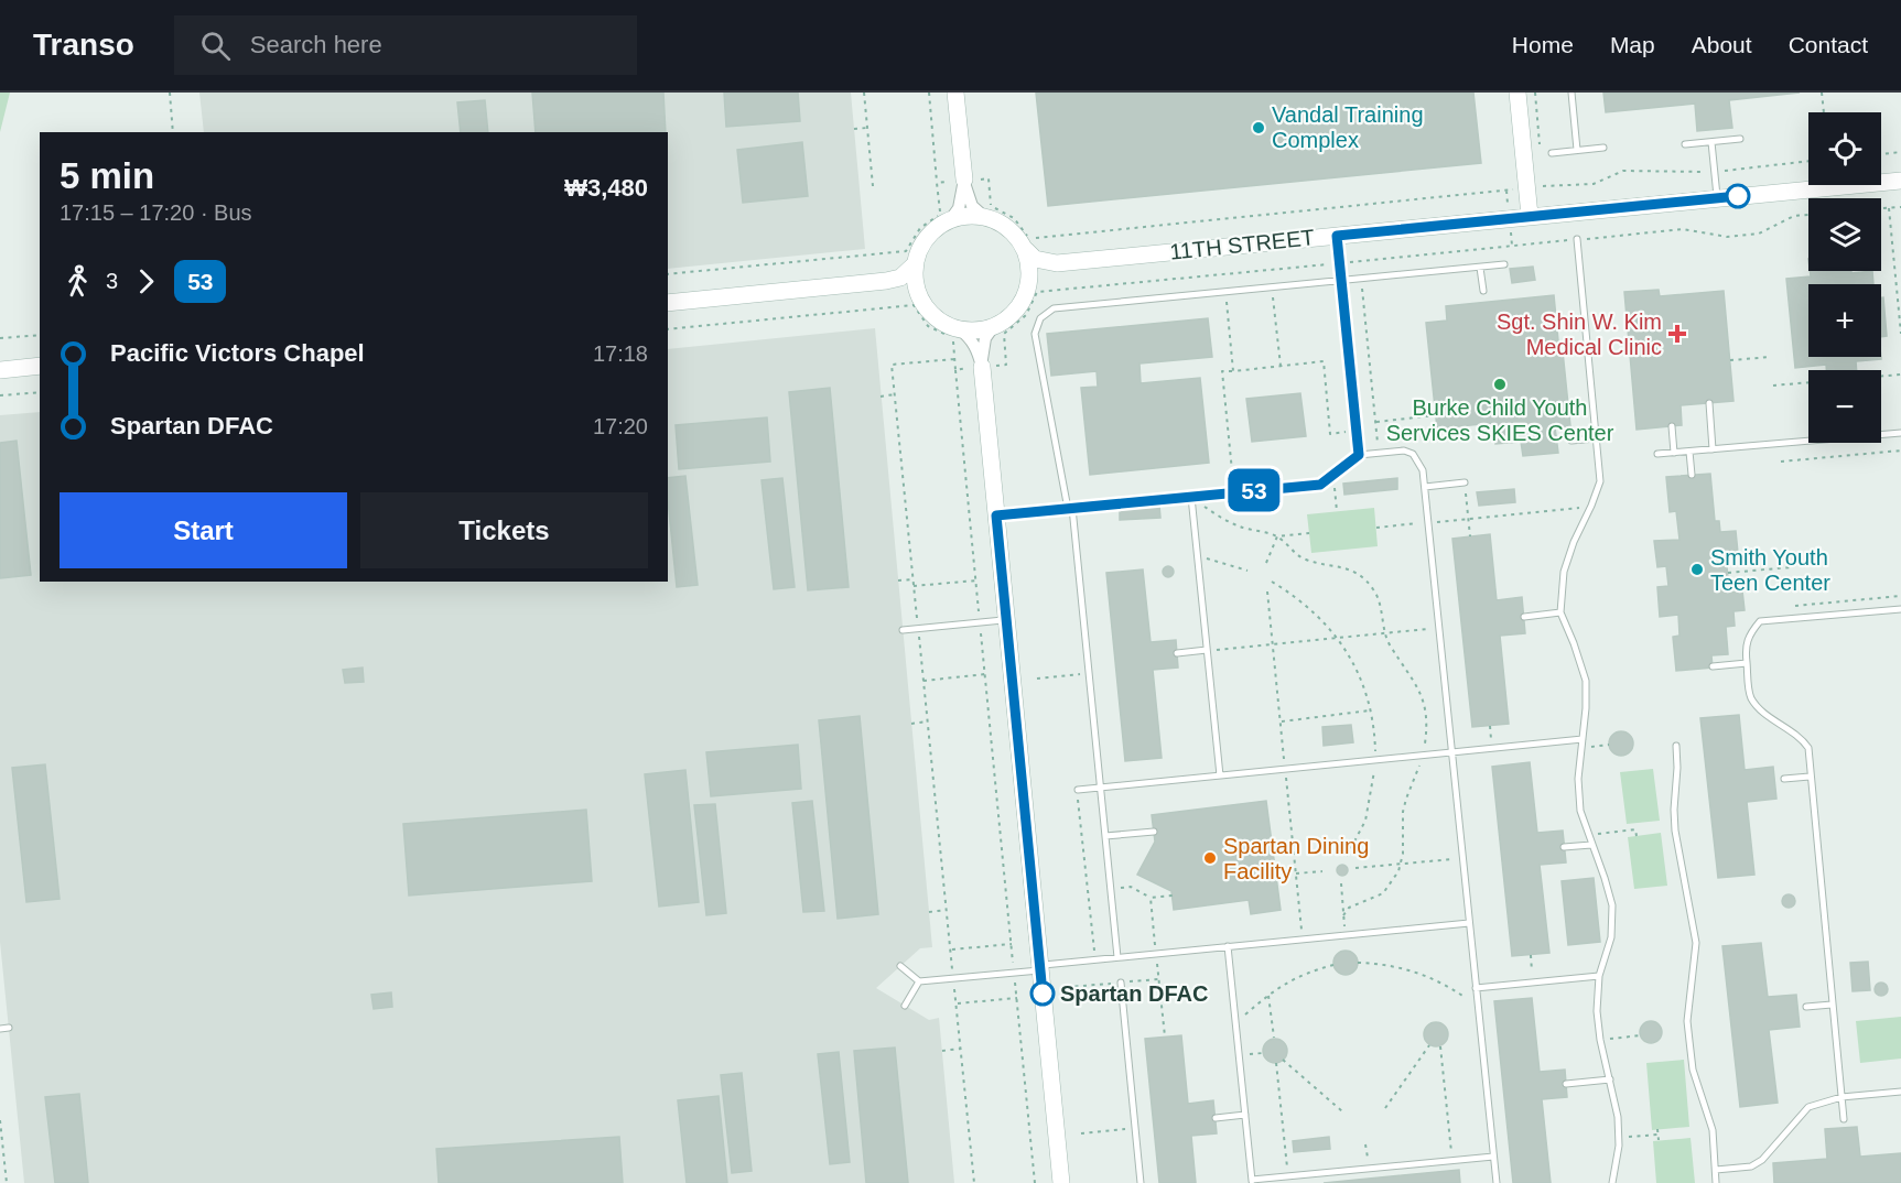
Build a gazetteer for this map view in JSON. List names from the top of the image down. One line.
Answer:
{"streets":{"main road":["11TH STREET"]},"places":{"other":["Vandal Training Complex","Burke Child Youth Services SKIES Center","Smith Youth Teen Center","Spartan Dining Facility","Spartan DFAC"],"health":["Sgt. Shin W. Kim Medical Clinic"]},"lines":["bus line 53"],"page":{"header":"Transo","search":"Search here","nav":["Home","Map","About","Contact"],"on_map":"53","map_buttons":["+","−"],"heading":["5 min","17:15 – 17:20 · Bus","₩3,480"],"legs":["3","53"],"list":[{"name":"Pacific Victors Chapel","value":"17:18"},{"name":"Spartan DFAC","value":"17:20"}],"buttons":["Start","Tickets"]}}
